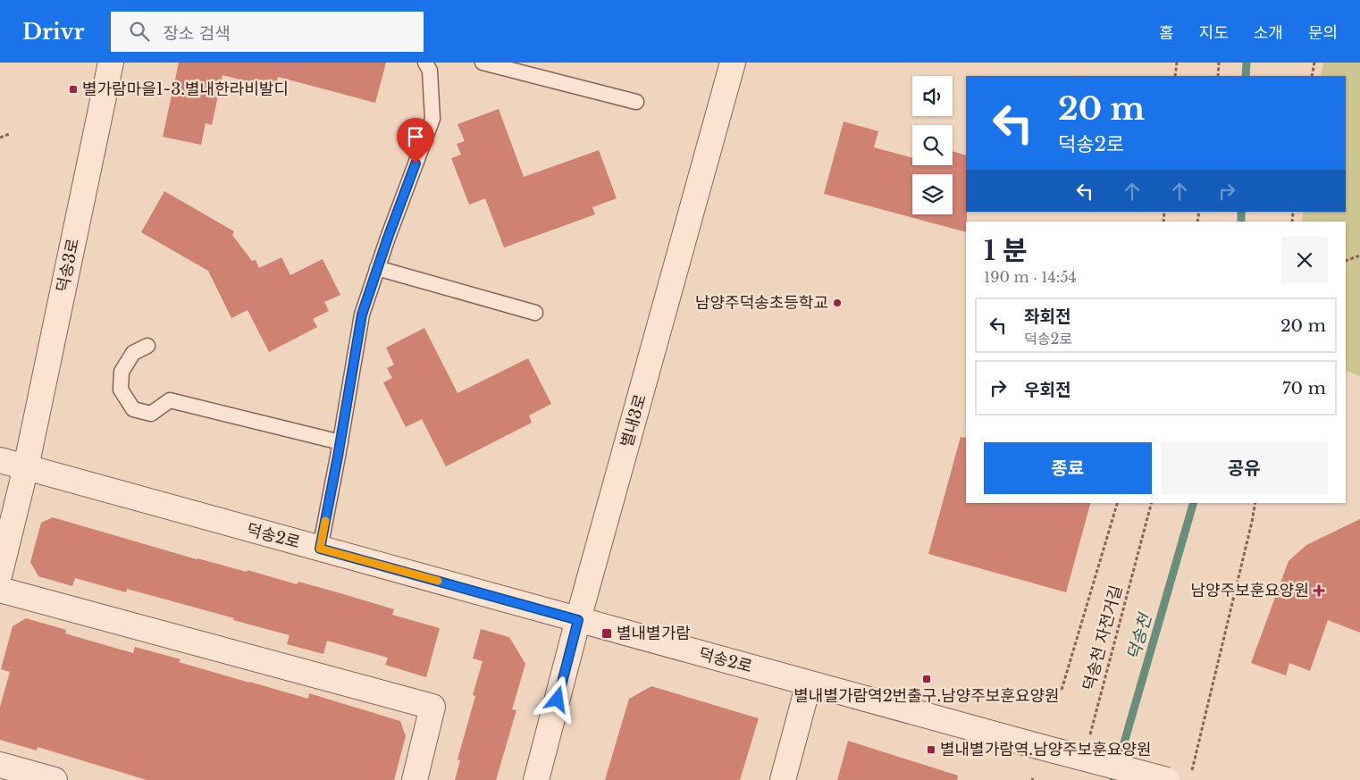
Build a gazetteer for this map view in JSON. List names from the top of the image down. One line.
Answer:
{"streets":{"street":["덕송3로","별내3로","덕송2로"],"path":["덕송천 자전거길"]},"crossings":[["덕송3로","덕송2로"],["별내3로","덕송2로"]],"water":["덕송천"],"places":{"transit":["별가람마을1-3.별내한라비발디","별내별가람","별내별가람역2번출구.남양주보훈요양원","별내별가람역.남양주보훈요양원"],"other":["남양주덕송초등학교"],"health":["남양주보훈요양원"]},"page":{"header":"Drivr","search":"장소 검색","nav":["홈","지도","소개","문의"],"turn":["20 m","덕송2로"],"heading":["1 분","190 m · 14:54"],"list":[{"name":"좌회전","note":"덕송2로","value":"20 m"},{"name":"우회전","value":"70 m"}],"buttons":["종료","공유"]}}
